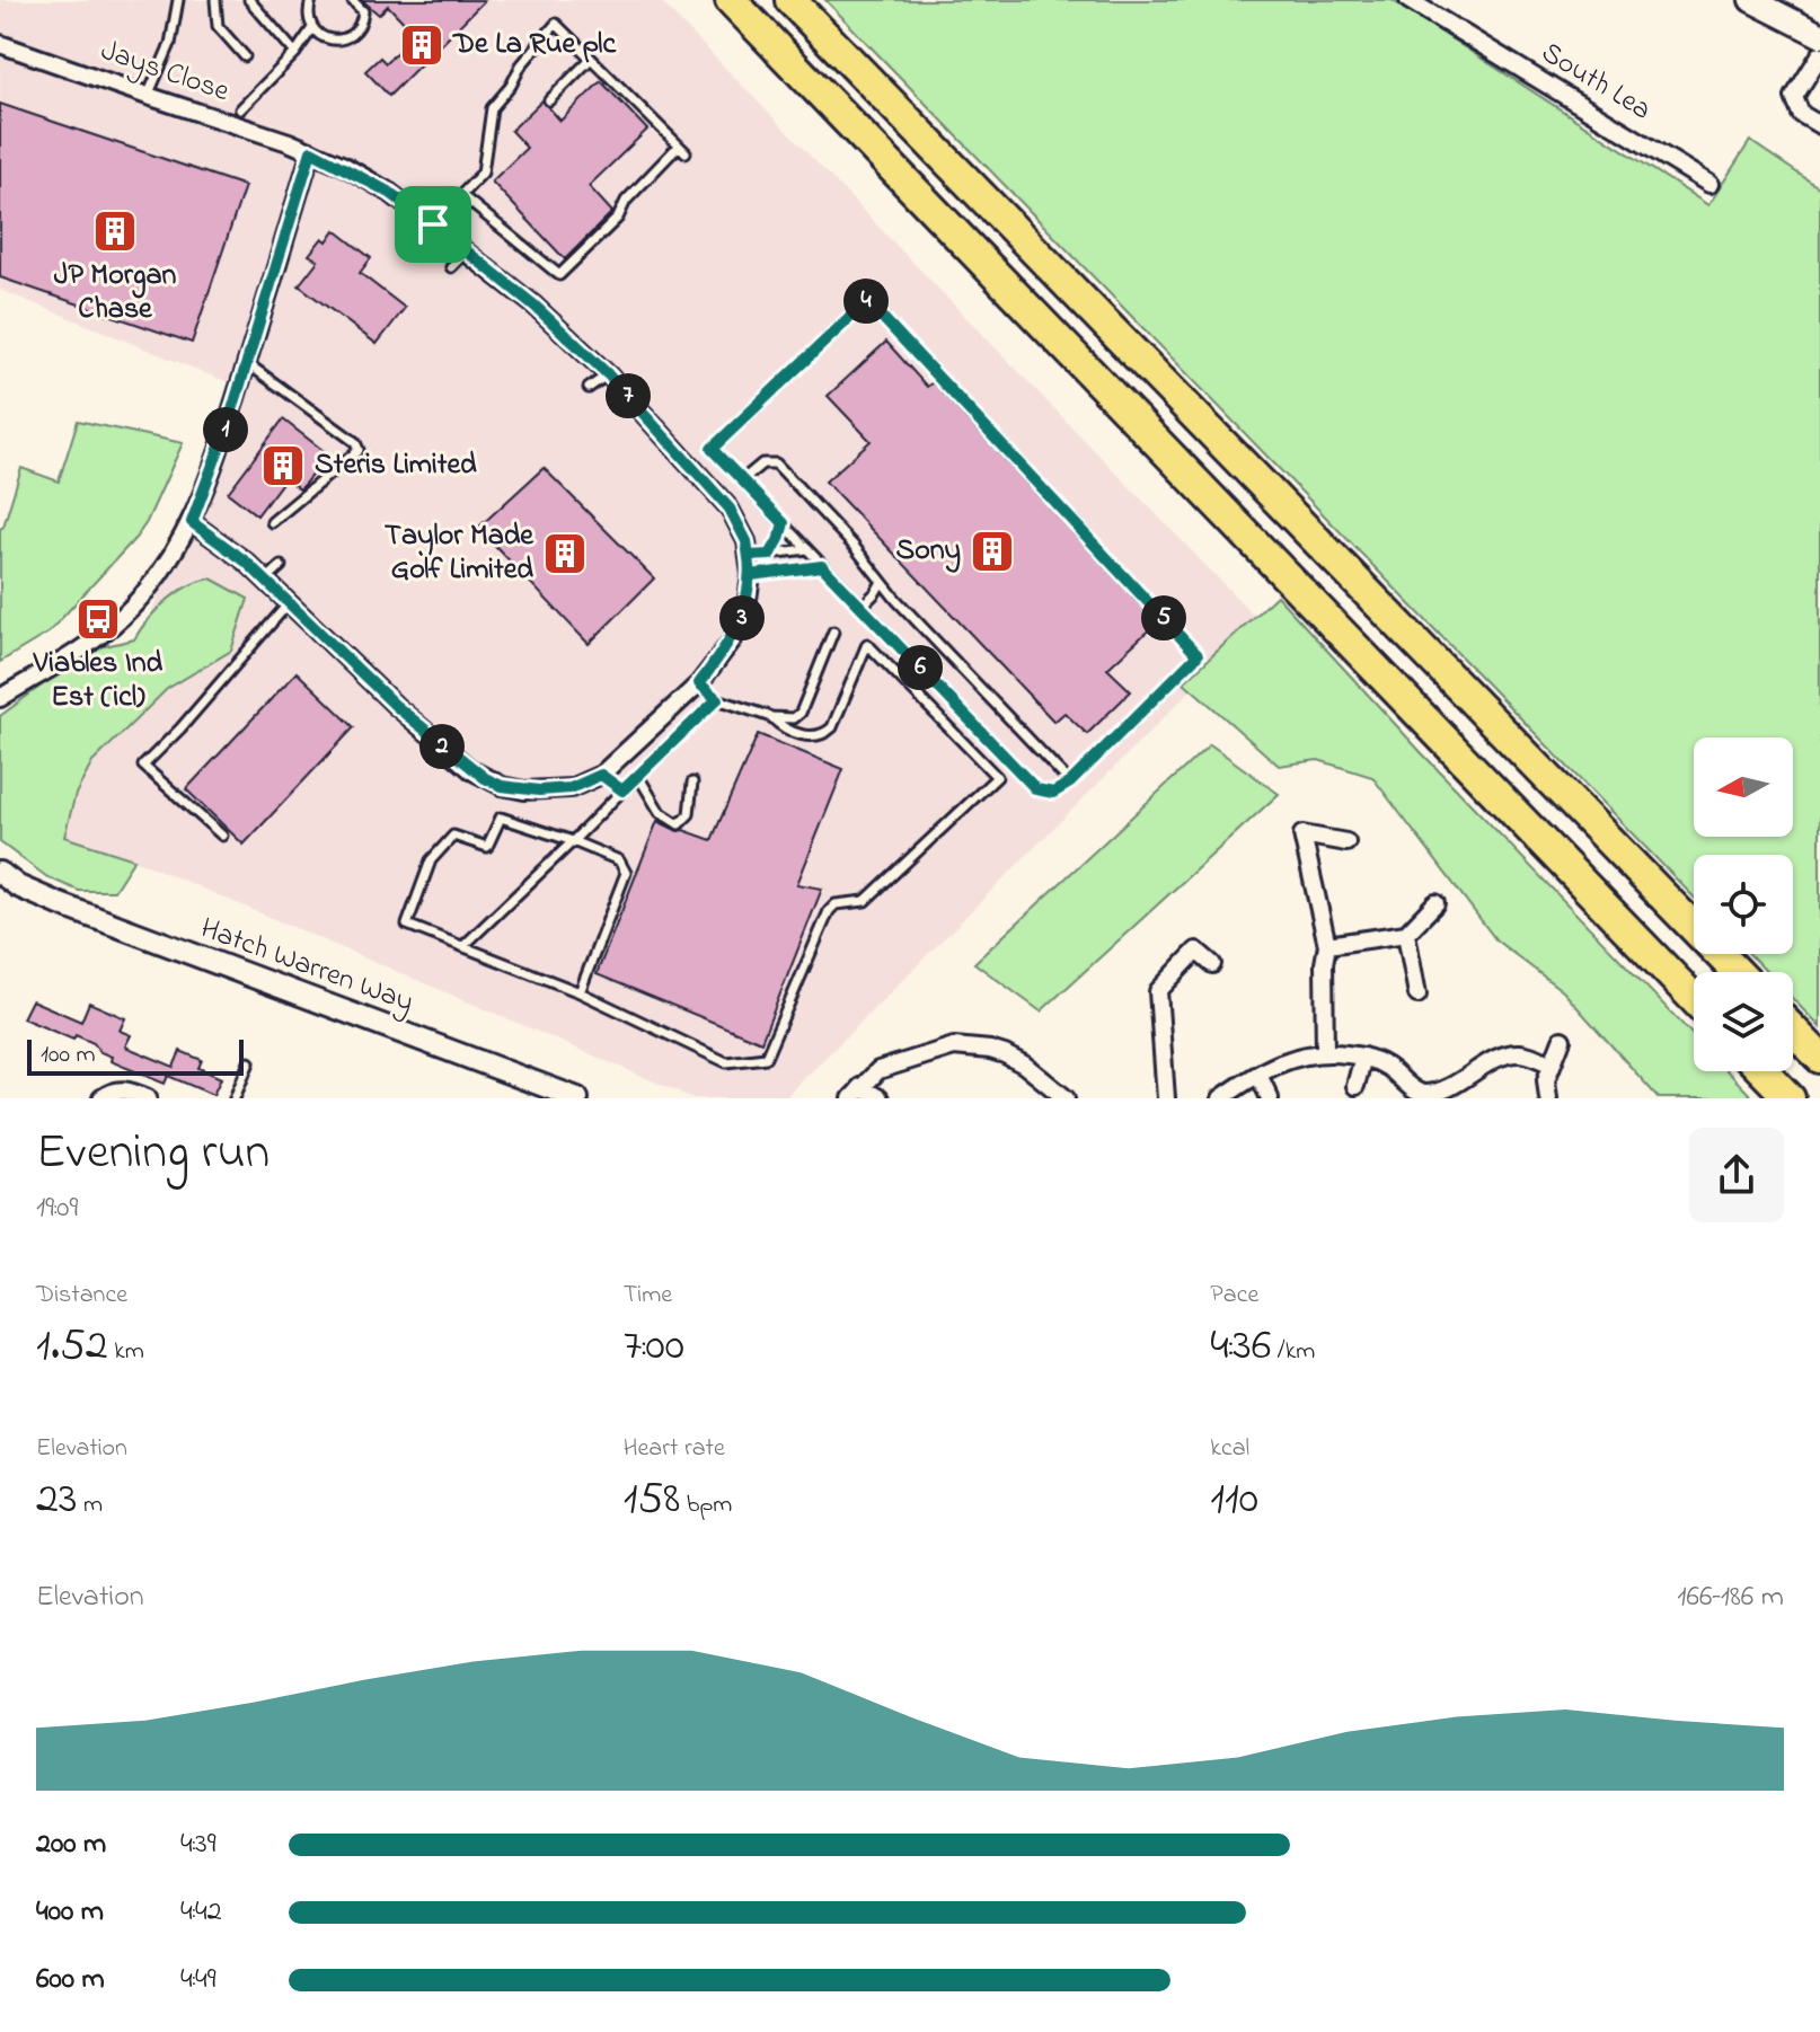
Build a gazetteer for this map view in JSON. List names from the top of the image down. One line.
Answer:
{"streets":{"street":["Jays Close","South Lea","Hatch Warren Way"]},"places":{"building":["De La Rue plc","JP Morgan Chase","Steris Limited","Sony","Taylor Made Golf Limited"],"bus stop":["Viables Ind Est (icl)"]},"scale_bar":"100 m","north":"left","page":{"pins":["4","7","1","3","5","6","2"],"scale":"100 m","heading":["Evening run","19:09"],"stats":[["Distance","1.52 km"],["Time","7:00"],["Pace","4:36 /km"],["Elevation","23 m"],["Heart rate","158 bpm"],["kcal","110"]],"chart":["Elevation","166–186 m"],"list":[{"name":"200 m","note":"4:39"},{"name":"400 m","note":"4:42"},{"name":"600 m","note":"4:49"}]}}
